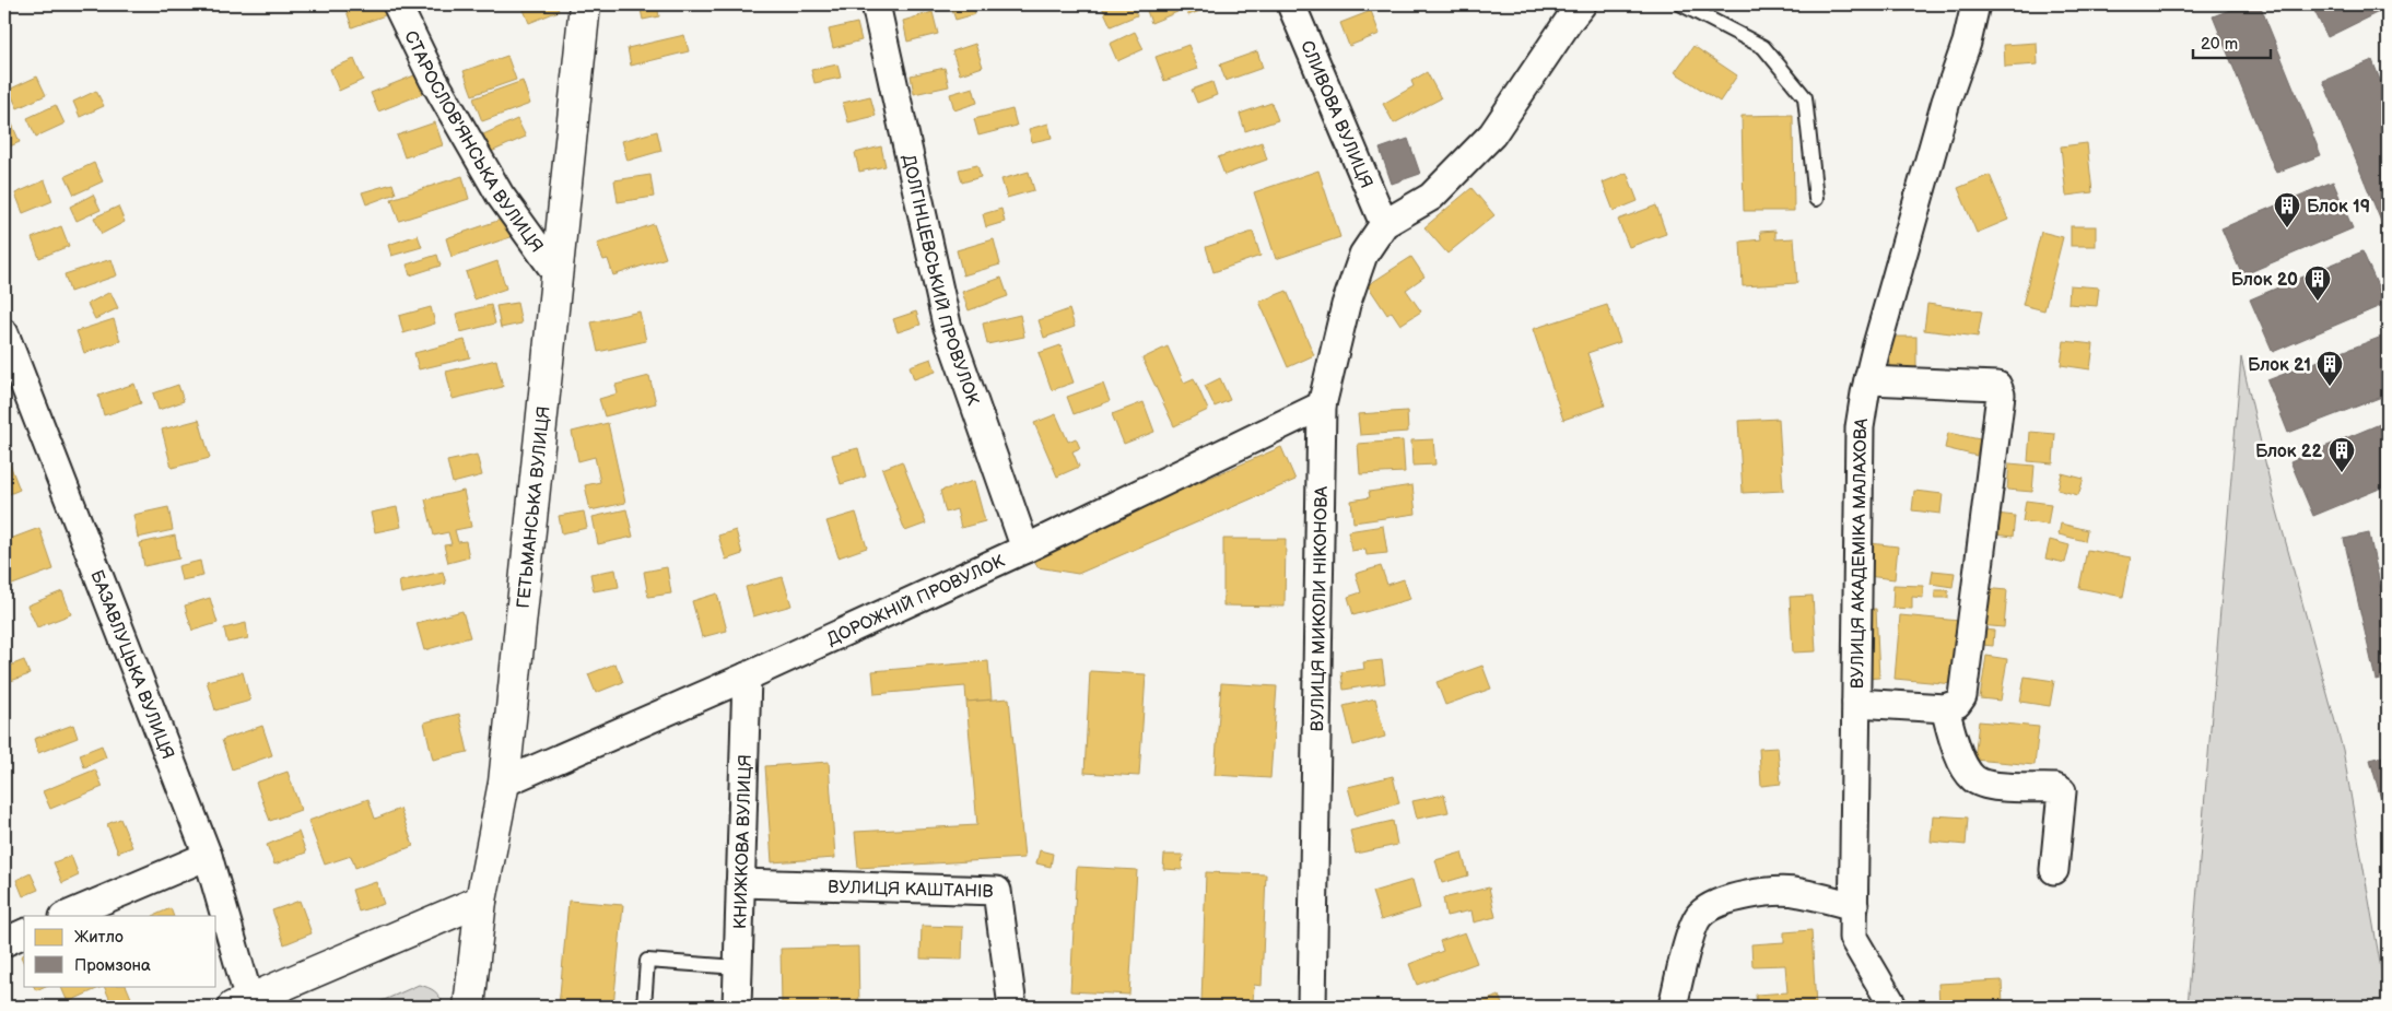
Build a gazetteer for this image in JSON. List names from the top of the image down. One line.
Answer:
{"streets":{"street":["СЛИВОВА ВУЛИЦЯ","СТАРОСЛОВ'ЯНСЬКА ВУЛИЦЯ","ДОЛГІНЦЕВСЬКИЙ ПРОВУЛОК","ГЕТЬМАНСЬКА ВУЛИЦЯ","ВУЛИЦЯ АКАДЕМІКА МАЛАХОВА","ДОРОЖНІЙ ПРОВУЛОК","ВУЛИЦЯ МИКОЛИ НІКОНОВА","БАЗАВЛУЦЬКА ВУЛИЦЯ","КНИЖКОВА ВУЛИЦЯ","ВУЛИЦЯ КАШТАНІВ"]},"crossings":[["СЛИВОВА ВУЛИЦЯ","ВУЛИЦЯ МИКОЛИ НІКОНОВА"],["СТАРОСЛОВ'ЯНСЬКА ВУЛИЦЯ","ГЕТЬМАНСЬКА ВУЛИЦЯ"],["ДОЛГІНЦЕВСЬКИЙ ПРОВУЛОК","ДОРОЖНІЙ ПРОВУЛОК"],["ГЕТЬМАНСЬКА ВУЛИЦЯ","ДОРОЖНІЙ ПРОВУЛОК"],["ДОРОЖНІЙ ПРОВУЛОК","ВУЛИЦЯ МИКОЛИ НІКОНОВА"],["ДОРОЖНІЙ ПРОВУЛОК","КНИЖКОВА ВУЛИЦЯ"],["КНИЖКОВА ВУЛИЦЯ","ВУЛИЦЯ КАШТАНІВ"]],"places":{"building":["Блок 19","Блок 20","Блок 21","Блок 22"]},"legend":["Житло","Промзона"],"scale_bar":"20 m"}
